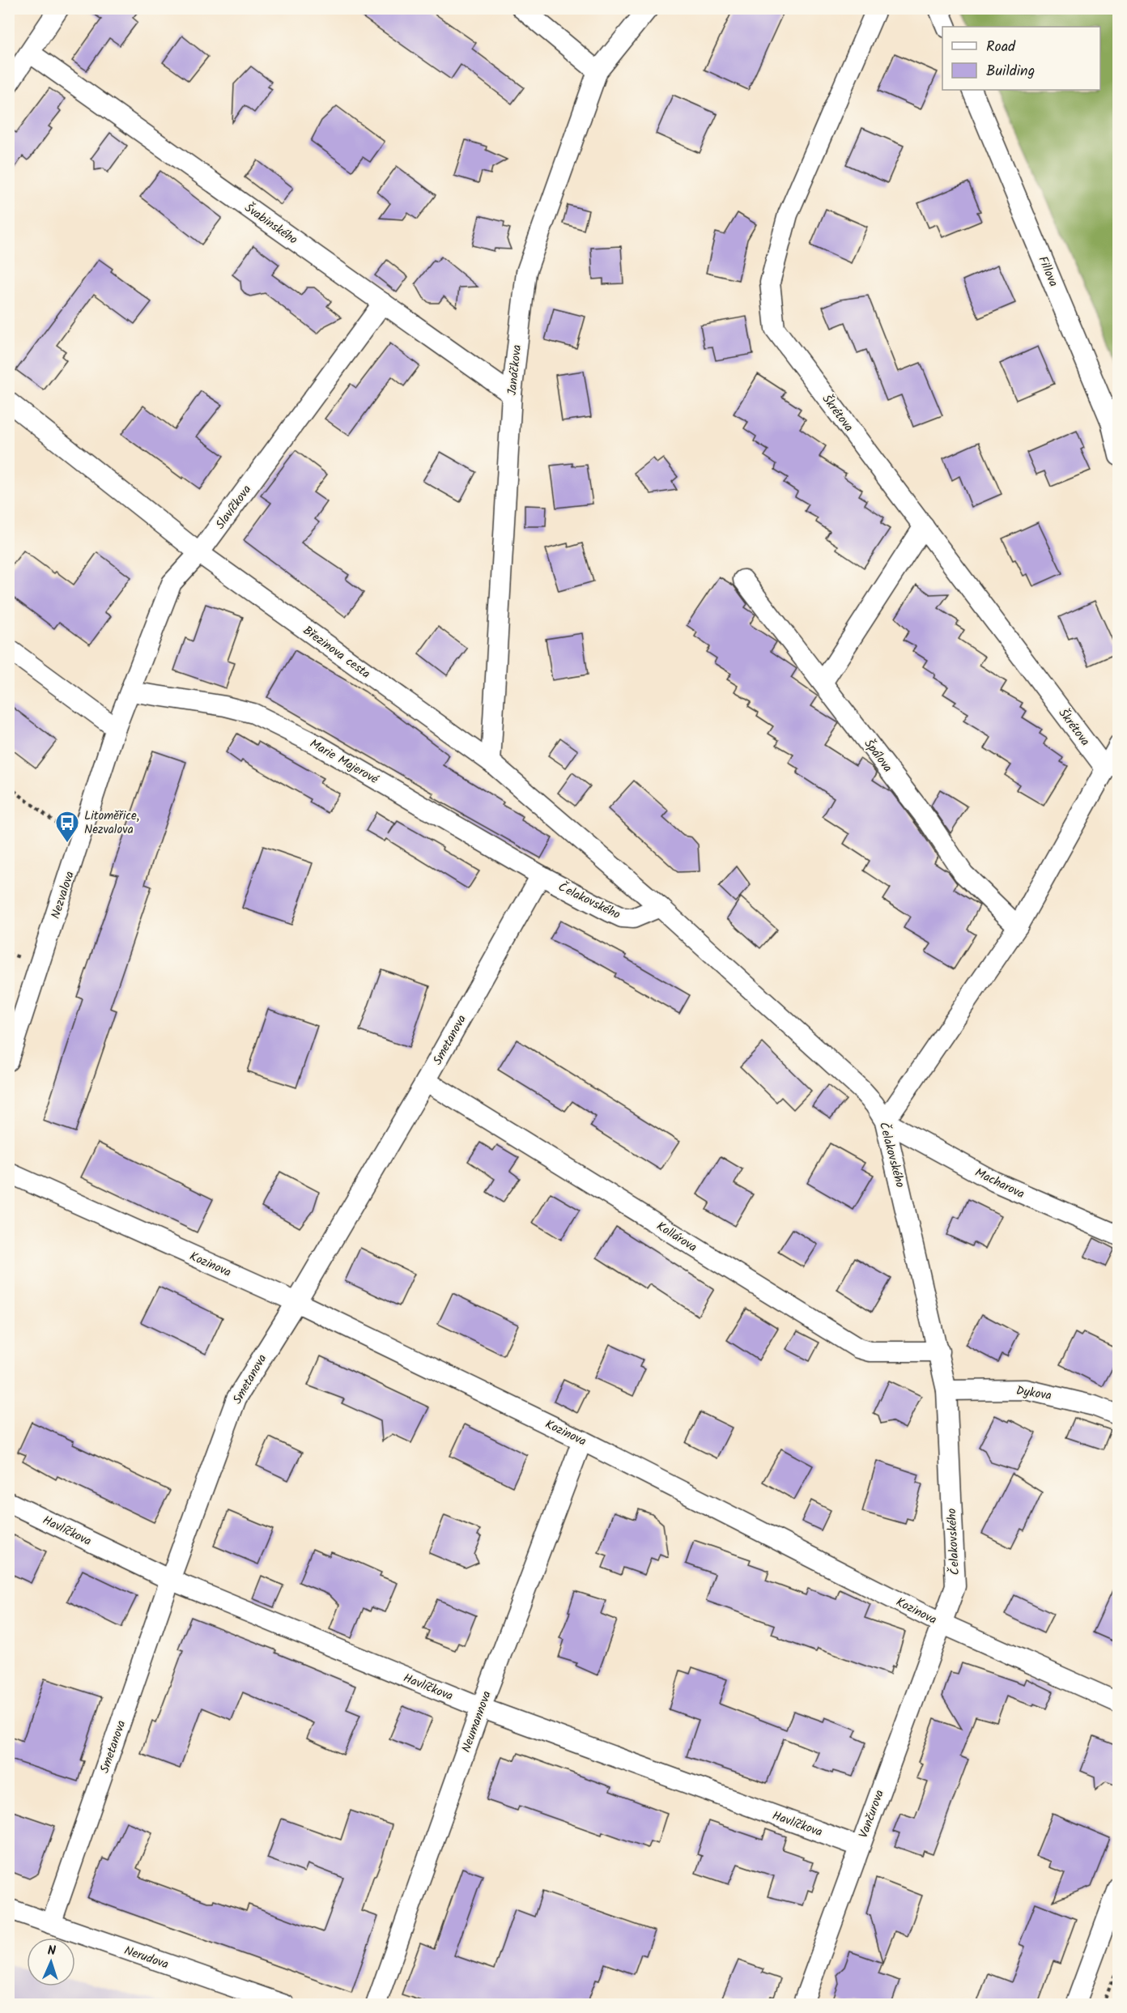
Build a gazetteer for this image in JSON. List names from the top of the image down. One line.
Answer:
{"streets":{"street":["Švabinského","Fillova","Janáčkova","Škrétova","Slavíčkova","Březinova cesta","Špálova","Marie Majerové","Nezvalova","Čelakovského","Smetanova","Macharova","Kollárova","Kozinova","Dykova","Havlíčkova","Neumannova","Vančurova","Nerudova"]},"crossings":[["Švabinského","Janáčkova"],["Švabinského","Slavíčkova"],["Janáčkova","Březinova cesta"],["Slavíčkova","Březinova cesta"],["Slavíčkova","Marie Majerové"],["Slavíčkova","Nezvalova"],["Březinova cesta","Čelakovského"],["Marie Majerové","Čelakovského"],["Marie Majerové","Smetanova"],["Čelakovského","Smetanova"],["Čelakovského","Macharova"],["Čelakovského","Kollárova"],["Čelakovského","Kozinova"],["Čelakovského","Dykova"],["Čelakovského","Vančurova"],["Smetanova","Kollárova"],["Smetanova","Kozinova"],["Smetanova","Havlíčkova"],["Smetanova","Nerudova"],["Kozinova","Neumannova"],["Kozinova","Vančurova"],["Havlíčkova","Neumannova"],["Havlíčkova","Vančurova"]],"places":{"bus stop":["Litoměřice, Nezvalova"]},"legend":["Road","Building"],"north":"top"}
